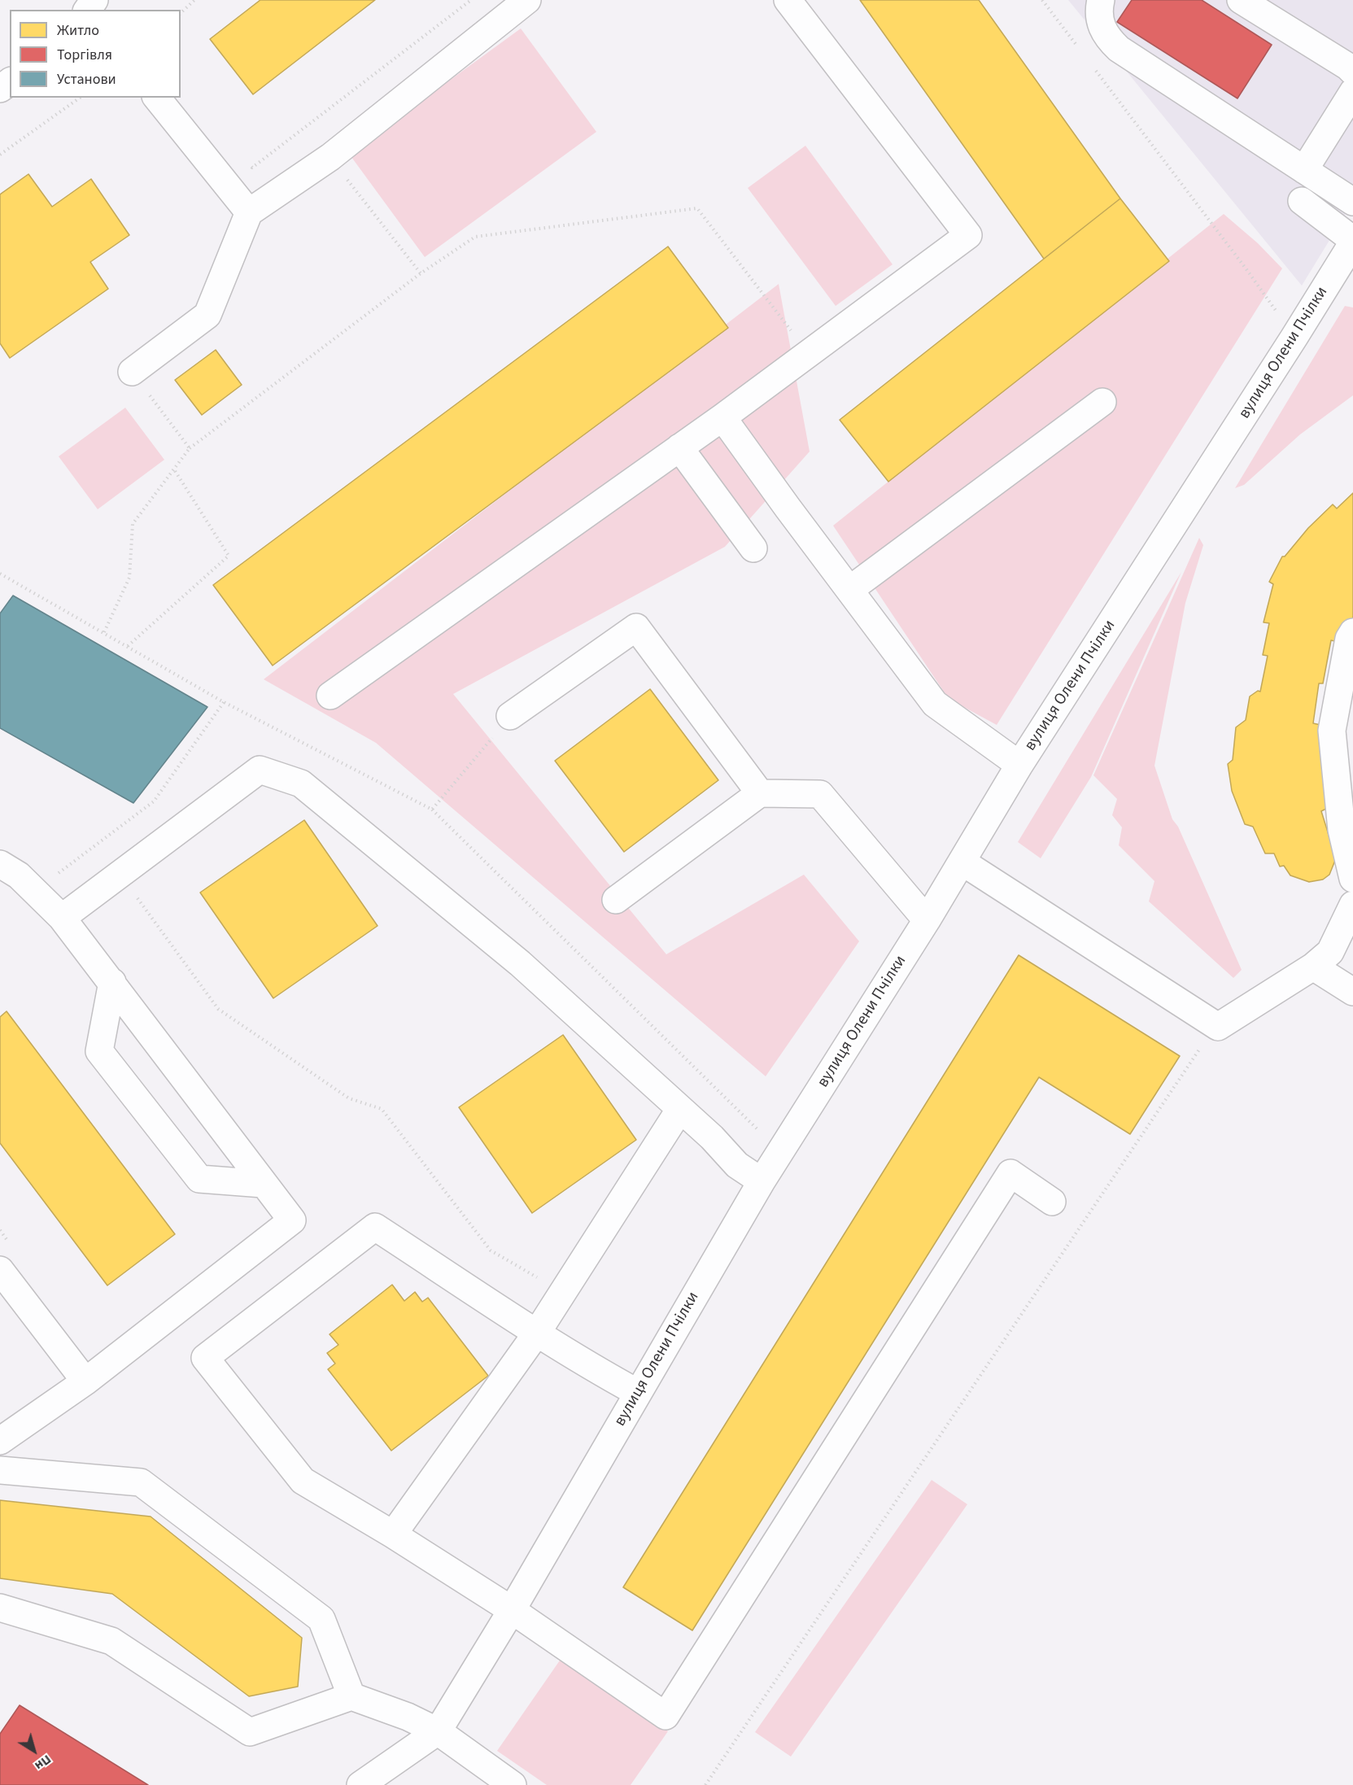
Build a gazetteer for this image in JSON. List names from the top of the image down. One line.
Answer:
{"streets":{"street":["вулиця Олени Пчілки"]},"legend":["Житло","Торгівля","Установи"],"north":"bottom right"}
